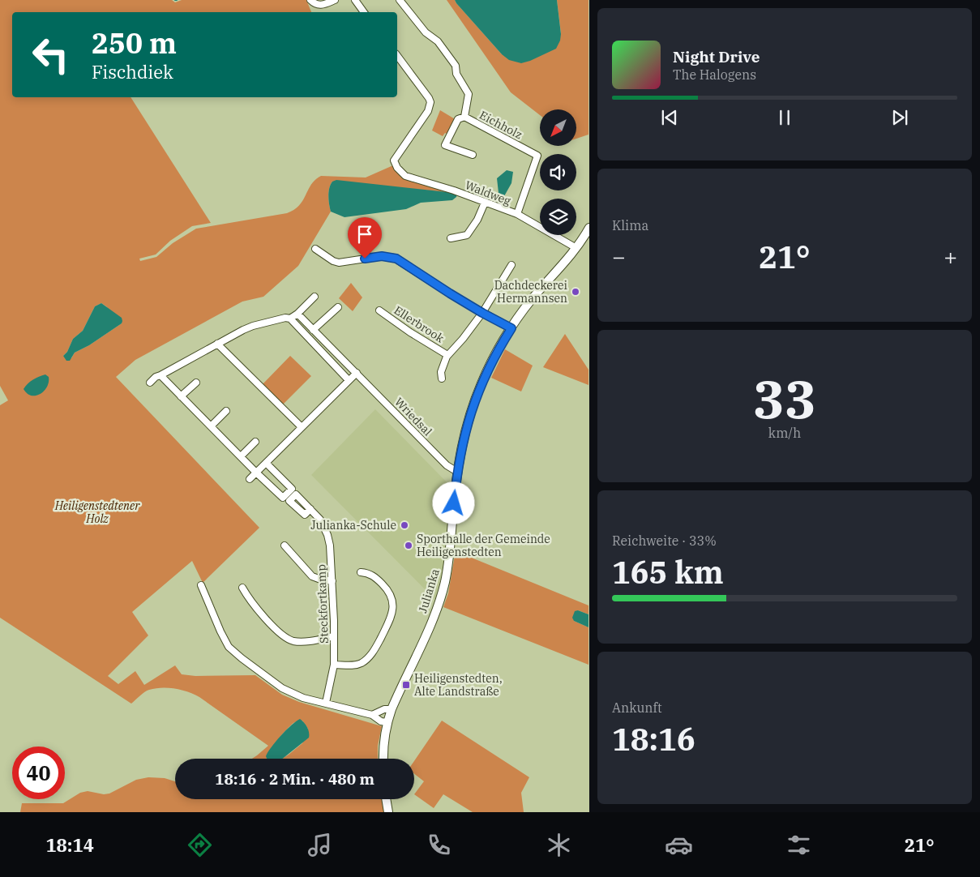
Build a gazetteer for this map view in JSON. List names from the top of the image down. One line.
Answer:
{"streets":{"street":["Eichholz","Waldweg","Ellerbrook","Wriedsal","Julianka","Steckfortkamp"]},"crossings":[["Eichholz","Waldweg"],["Waldweg","Julianka"],["Wriedsal","Julianka"]],"parks":["Heiligenstedtener Holz"],"places":{"other":["Dachdeckerei Hermannsen","Julianka-Schule","Sporthalle der Gemeinde Heiligenstedten"],"transit":["Heiligenstedten, Alte Landstraße"]},"north":"bottom left","page":{"turn":["250 m","Fischdiek"],"song":["Night Drive","The Halogens"],"tile":["Klima",["33","km/h"],["Reichweite · 33%","165 km"],["Ankunft","18:16"]],"heat":["−","21°","+"],"limit":"40","trip":"18:16 · 2 Min. · 480 m","tabs":["18:14","21°"]}}
